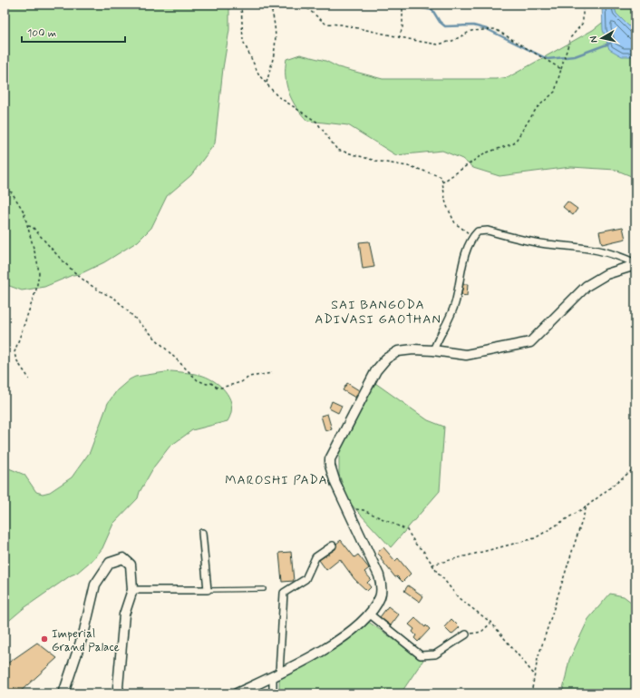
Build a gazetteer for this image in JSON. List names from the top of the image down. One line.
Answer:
{"districts":["SAI BANGODA ADIVASI GAOTHAN","MAROSHI PADA"],"places":["Imperial Grand Palace"],"scale_bar":"100 m","north":"left"}
